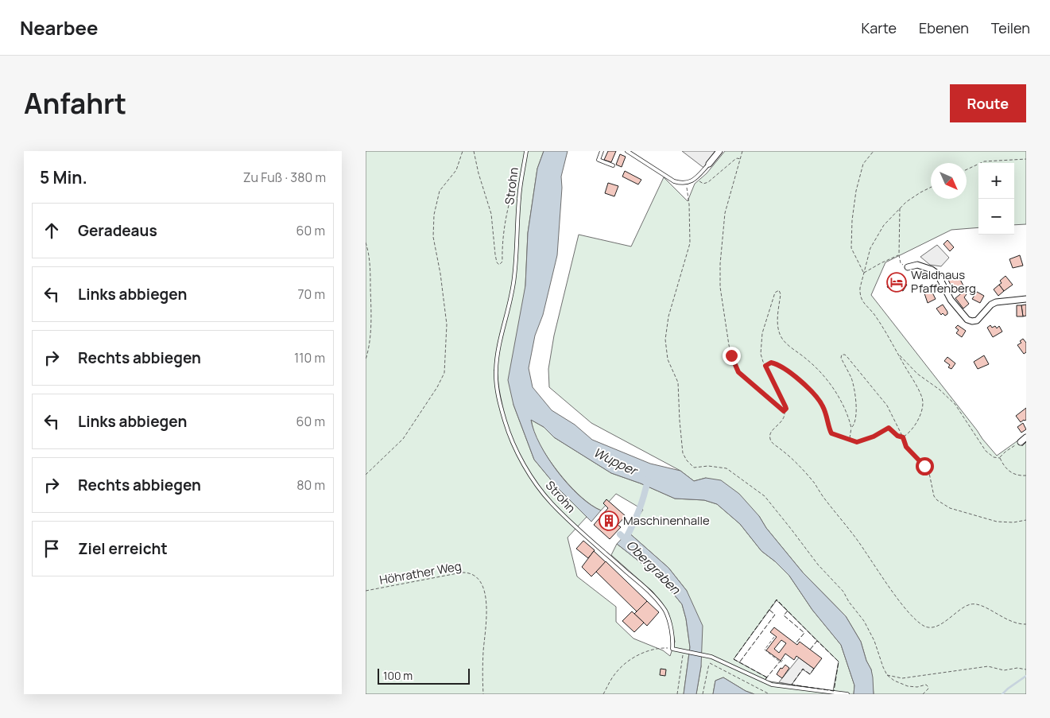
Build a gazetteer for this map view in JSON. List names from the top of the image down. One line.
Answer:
{"streets":{"lane":["Strohn"],"path":["Höhrather Weg"]},"water":["Wupper","Obergraben"],"places":{"hotel":["Waldhaus Pfaffenberg"],"building":["Maschinenhalle"]},"scale_bar":"100 m","north":"bottom right","page":{"header":"Nearbee","nav":["Karte","Ebenen","Teilen"],"title":"Anfahrt","buttons":"Route","heading":["5 Min.","Zu Fuß · 380 m"],"map_buttons":["+","−"],"list":[["Geradeaus","60 m"],["Links abbiegen","70 m"],["Rechts abbiegen","110 m"],["Links abbiegen","60 m"],["Rechts abbiegen","80 m"],"Ziel erreicht"],"scale":"100 m"}}
